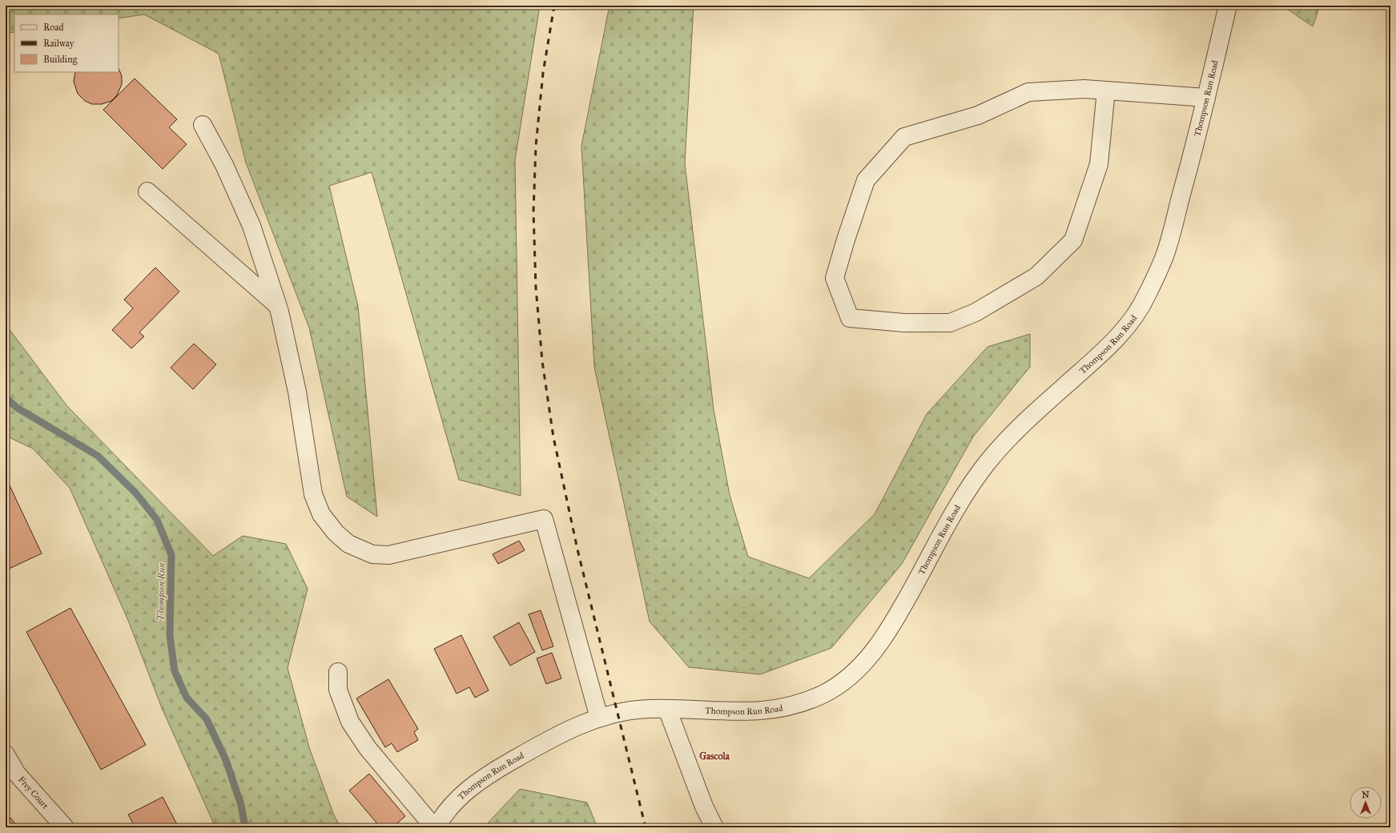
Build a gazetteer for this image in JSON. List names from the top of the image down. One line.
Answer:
{"streets":{"street":["Thompson Run Road","Frey Court"]},"districts":["Gascola"],"water":["Thompson Run"],"legend":["Road","Railway","Building"],"north":"top"}
